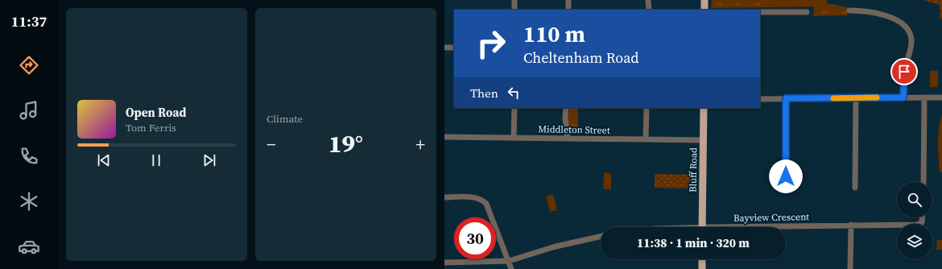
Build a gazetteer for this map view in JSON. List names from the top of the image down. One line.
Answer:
{"streets":{"main road":["Bluff Road"],"street":["Middleton Street","Bayview Crescent"]},"crossings":[["Middleton Street","Bluff Road"]],"page":{"tabs":"11:37","tile":"Climate","turn":["110 m","Cheltenham Road"],"then":"Then","song":["Open Road","Tom Ferris"],"heat":["−","19°","+"],"limit":"30","trip":"11:38 · 1 min · 320 m"}}
